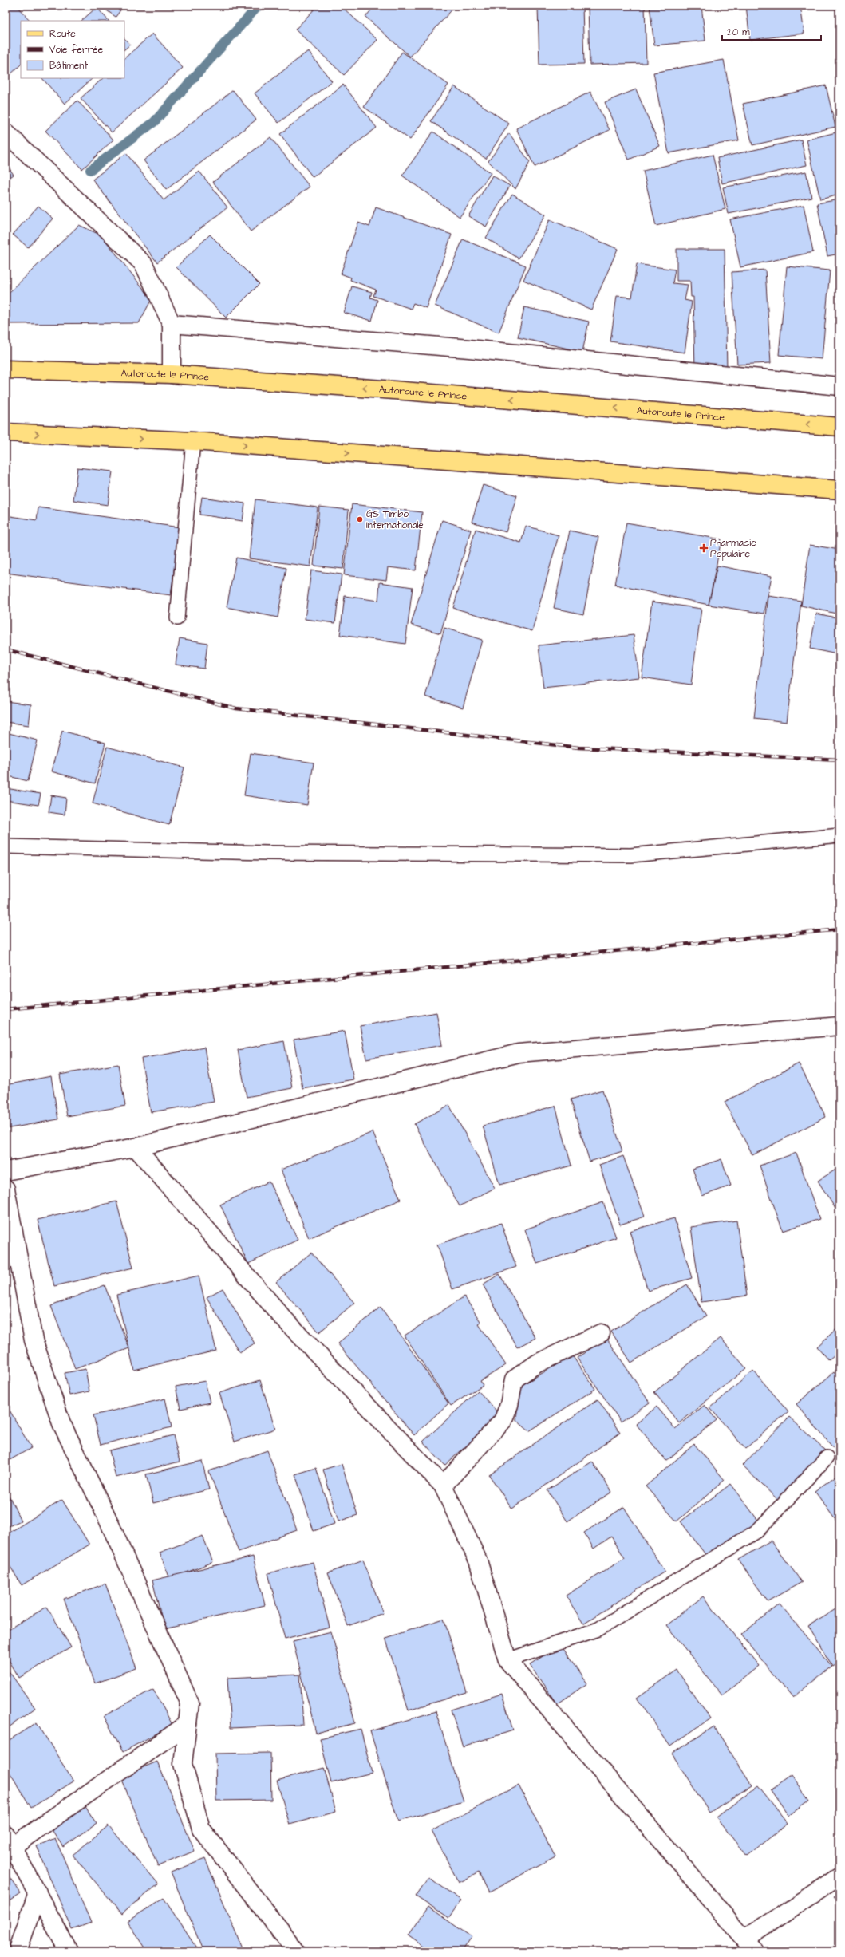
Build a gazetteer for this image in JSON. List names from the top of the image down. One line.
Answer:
{"streets":{"main road":["Autoroute le Prince"]},"places":{"other":["GS Timbo Internationale"],"health":["Pharmacie Populaire"]},"legend":["Route","Voie ferrée","Bâtiment"],"scale_bar":"20 m"}
